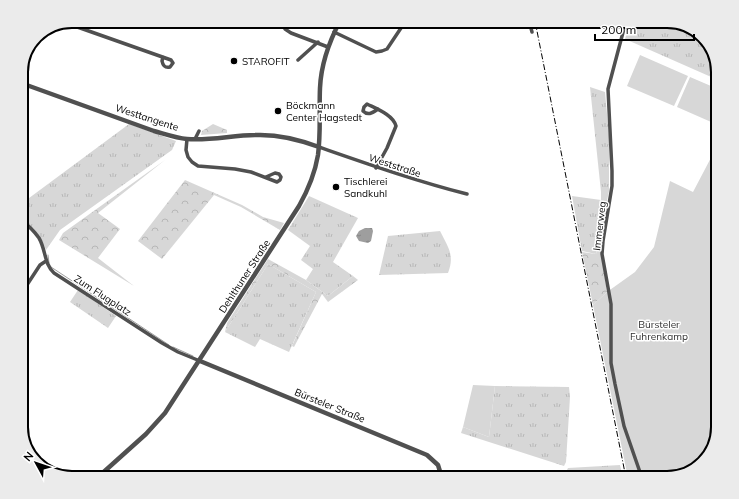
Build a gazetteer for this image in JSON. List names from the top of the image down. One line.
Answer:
{"streets":{"street":["Westtangente","Weststraße","Immerweg","Dehlthuner Straße","Zum Flugplatz","Bürsteler Straße"]},"crossings":[["Westtangente","Weststraße"],["Westtangente","Dehlthuner Straße"],["Weststraße","Dehlthuner Straße"],["Dehlthuner Straße","Zum Flugplatz"],["Dehlthuner Straße","Bürsteler Straße"],["Zum Flugplatz","Bürsteler Straße"]],"parks":["Bürsteler Fuhrenkamp"],"places":["STAROFIT","Böckmann Center Hagstedt","Tischlerei Sandkuhl"],"scale_bar":"200 m","north":"top left"}
